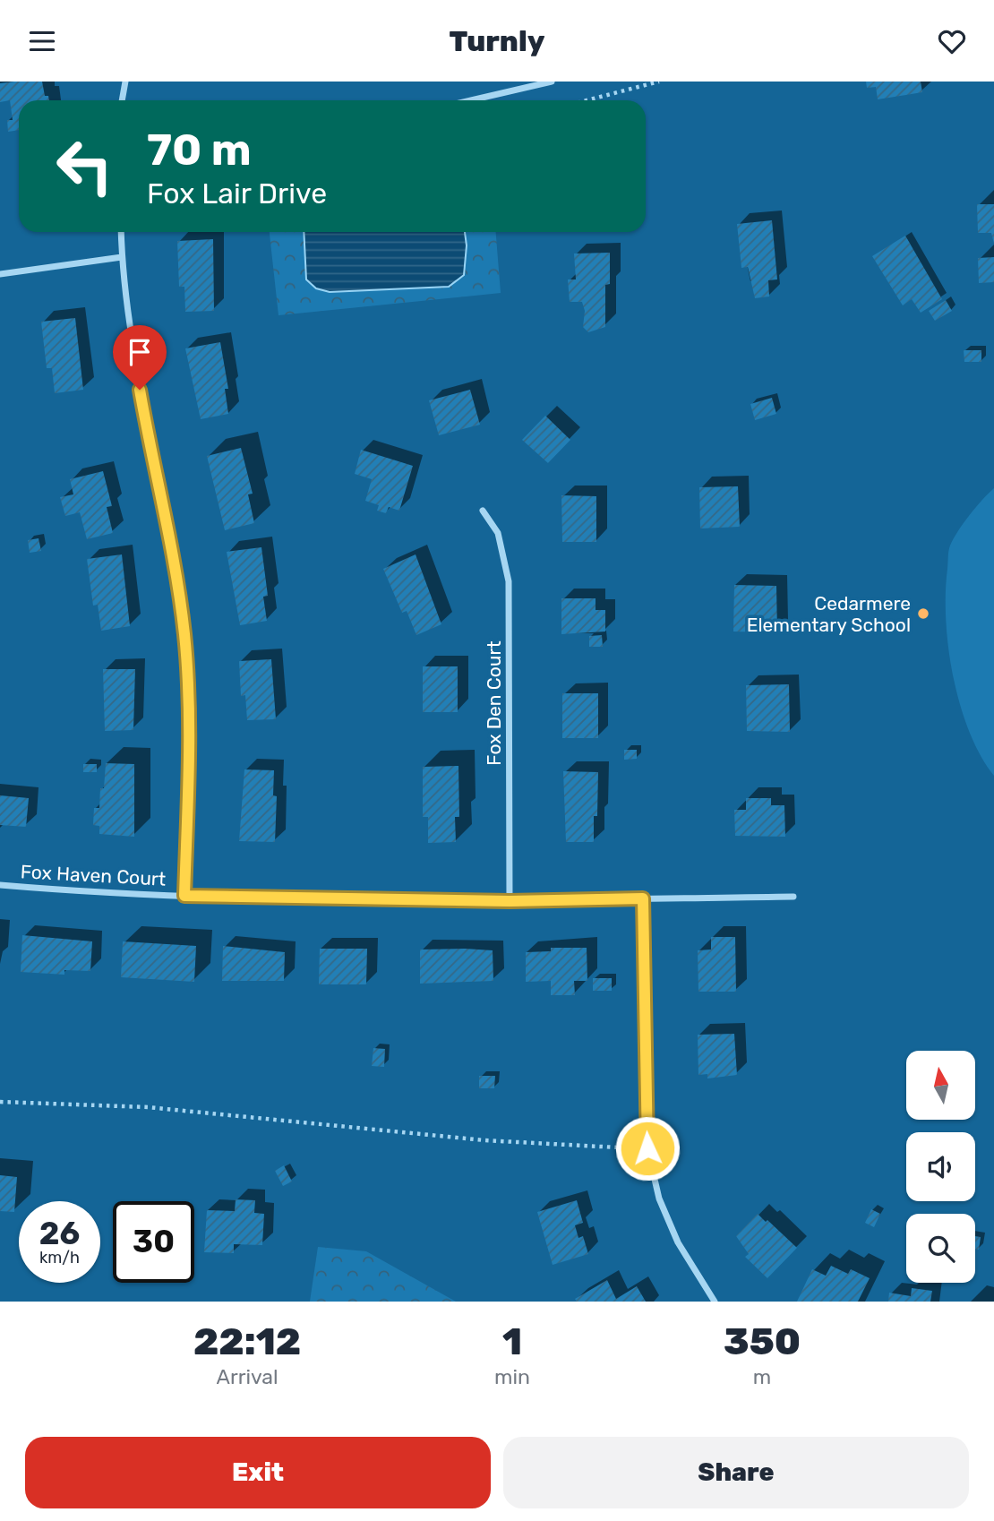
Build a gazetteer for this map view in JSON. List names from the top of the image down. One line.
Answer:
{"streets":{"street":["Fox Den Court","Fox Haven Court"]},"crossings":[["Fox Den Court","Fox Haven Court"]],"places":["Cedarmere Elementary School"],"north":"top","page":{"header":"Turnly","turn":["70 m","Fox Lair Drive"],"speed":"26 km/h","limit":"30","eta":["22:12","Arrival","1","min","350","m"],"buttons":["Exit","Share"]}}
